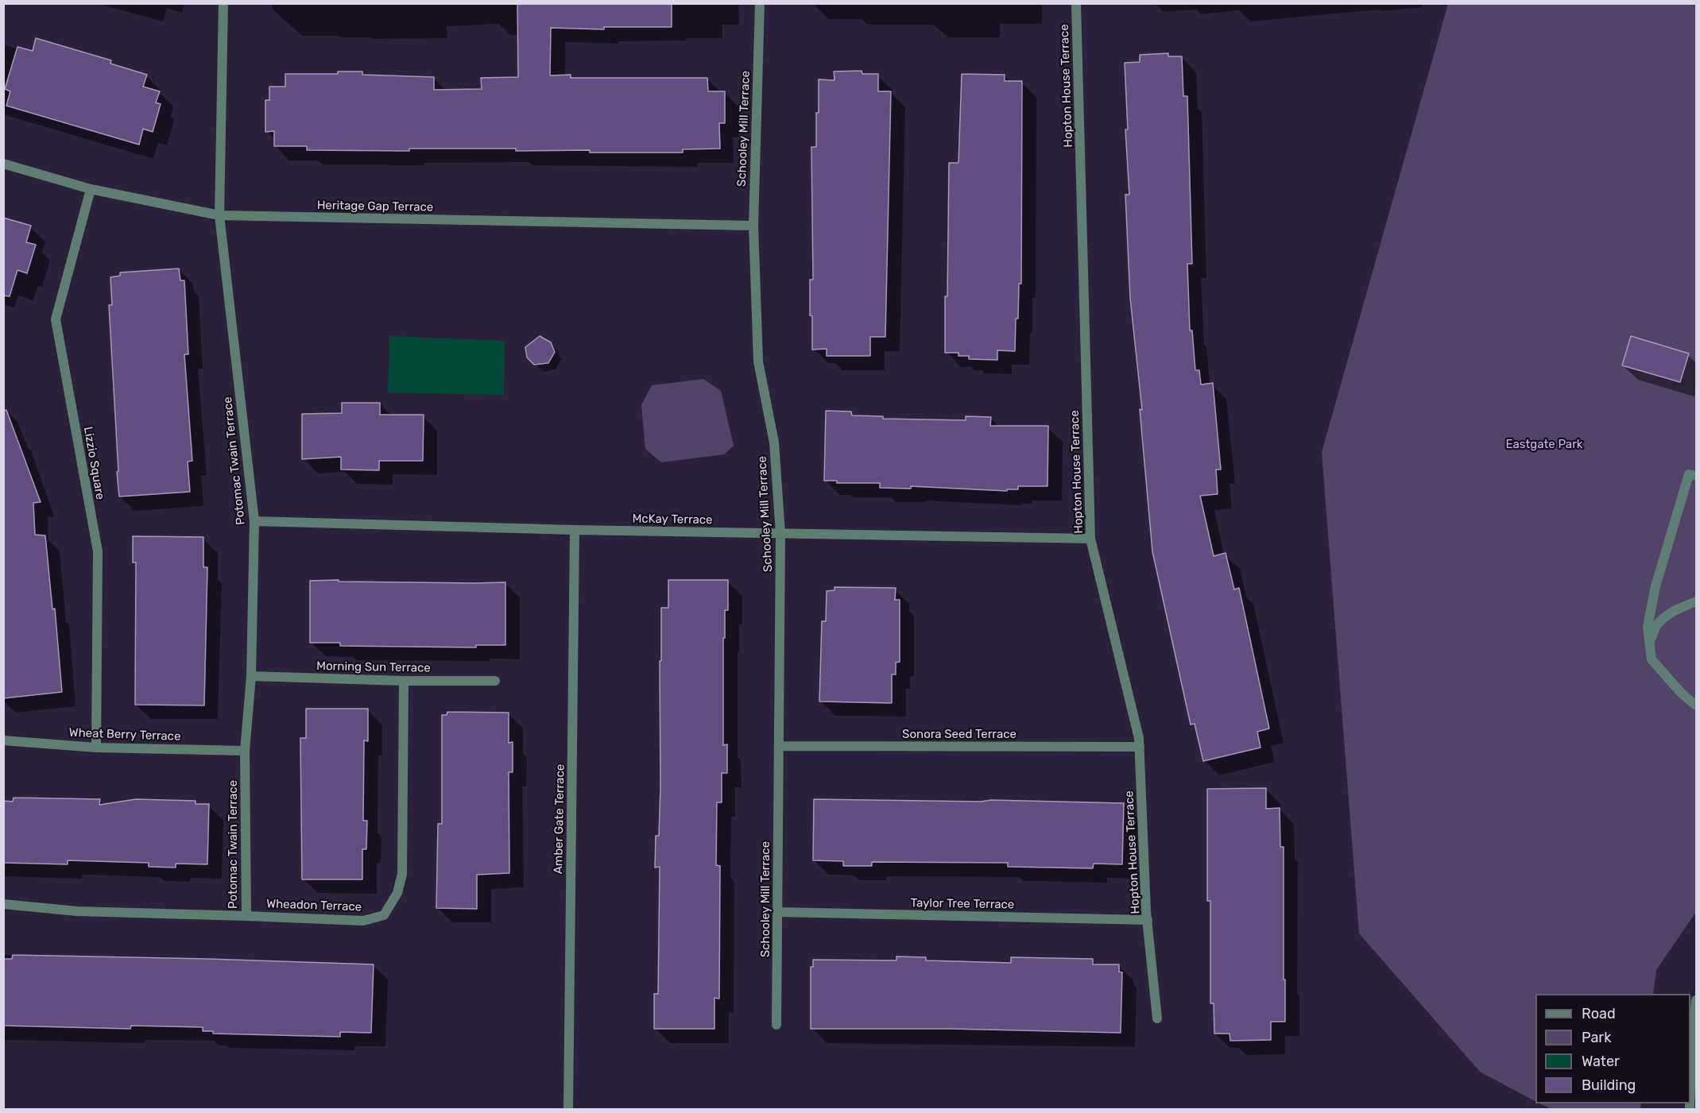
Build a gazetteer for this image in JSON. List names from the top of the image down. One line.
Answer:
{"streets":{"street":["Hopton House Terrace","Schooley Mill Terrace","Heritage Gap Terrace","Potomac Twain Terrace","Lizzio Square","McKay Terrace","Morning Sun Terrace","Wheat Berry Terrace","Sonora Seed Terrace","Amber Gate Terrace","Taylor Tree Terrace","Wheadon Terrace"]},"crossings":[["Hopton House Terrace","McKay Terrace"],["Hopton House Terrace","Sonora Seed Terrace"],["Hopton House Terrace","Taylor Tree Terrace"],["Schooley Mill Terrace","Heritage Gap Terrace"],["Schooley Mill Terrace","McKay Terrace"],["Schooley Mill Terrace","Sonora Seed Terrace"],["Schooley Mill Terrace","Taylor Tree Terrace"],["Heritage Gap Terrace","Potomac Twain Terrace"],["Heritage Gap Terrace","Lizzio Square"],["Potomac Twain Terrace","McKay Terrace"],["Potomac Twain Terrace","Morning Sun Terrace"],["Potomac Twain Terrace","Wheat Berry Terrace"],["Potomac Twain Terrace","Wheadon Terrace"],["Lizzio Square","Wheat Berry Terrace"],["McKay Terrace","Amber Gate Terrace"],["Morning Sun Terrace","Wheadon Terrace"]],"parks":["Eastgate Park"],"legend":["Road","Park","Water","Building"]}
